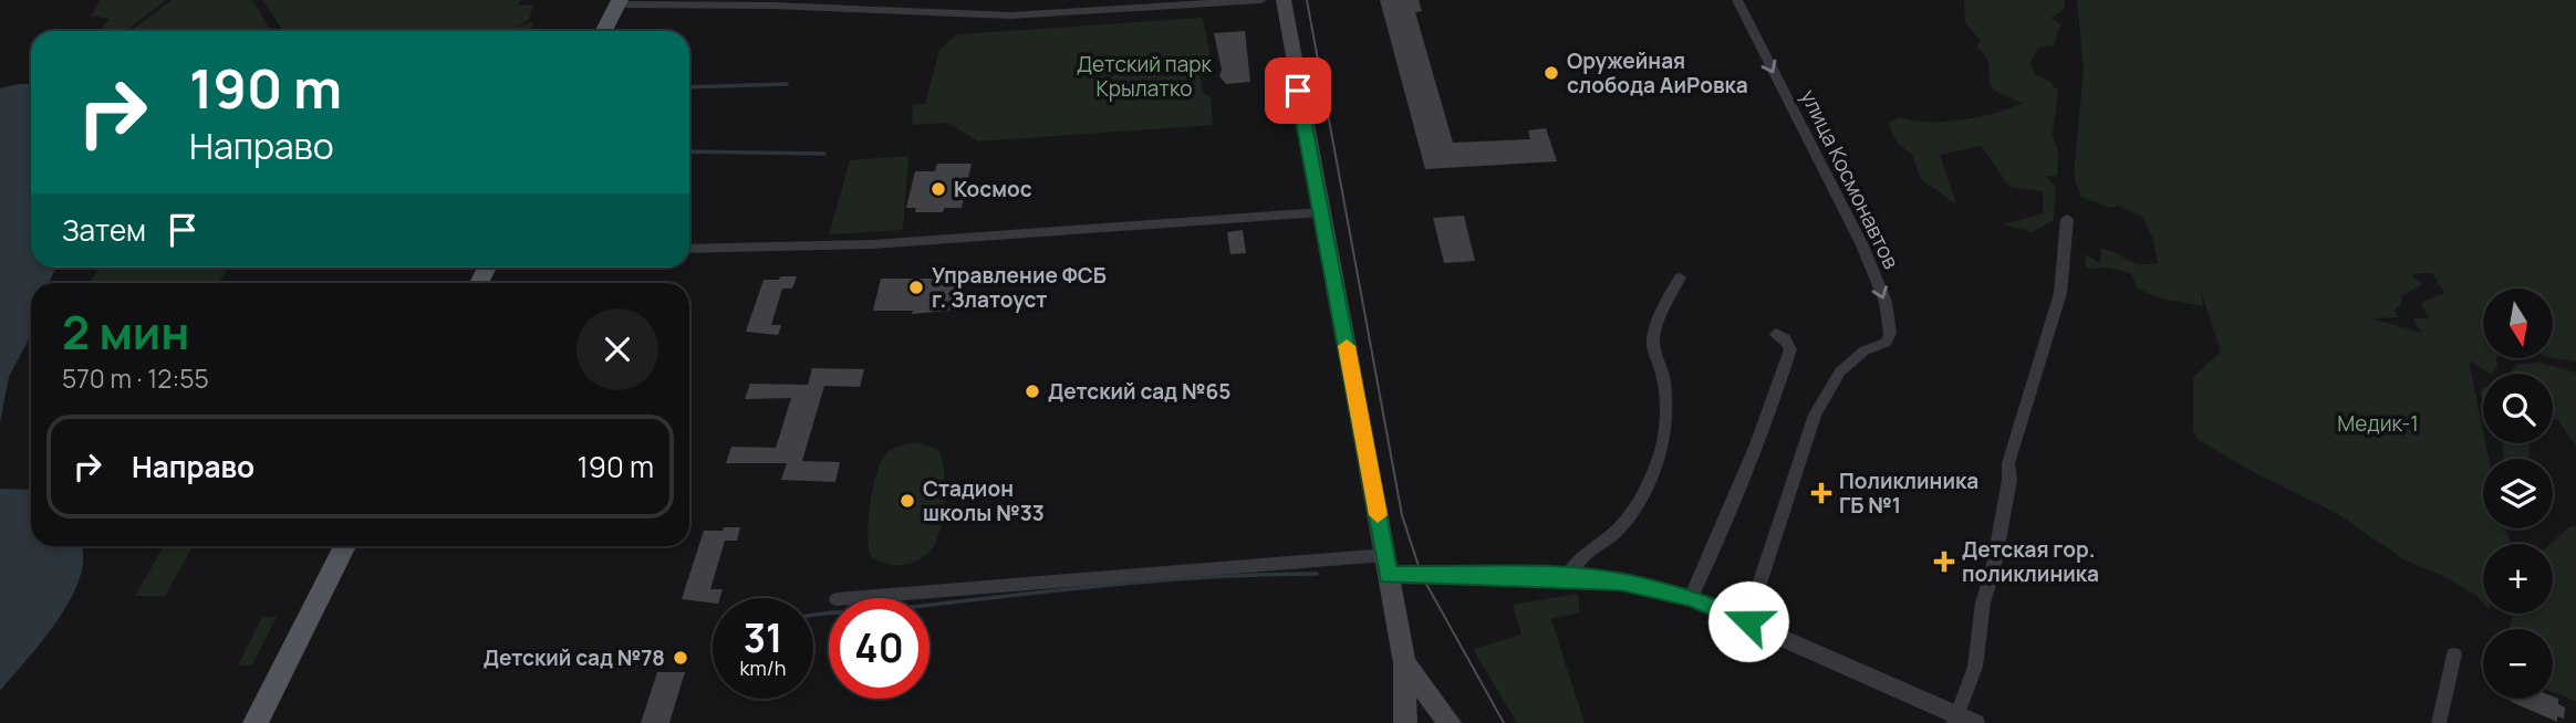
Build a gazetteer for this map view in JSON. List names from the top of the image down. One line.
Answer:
{"streets":{"street":["улица Космонавтов"]},"parks":["Детский парк Крылатко","Медик-1"],"places":{"other":["Оружейная слобода АиРовка","Космос","Управление ФСБ г. Златоуст","Детский сад №65","Стадион школы №33","Детский сад №78"],"health":["Поликлиника ГБ №1","Детская гор. поликлиника"]},"north":"bottom","page":{"turn":["190 m","Направо"],"then":"Затем","heading":["2 мин","570 m · 12:55"],"map_buttons":["+","−"],"list":[{"name":"Направо","value":"190 m"}],"speed":"31 km/h","limit":"40"}}
